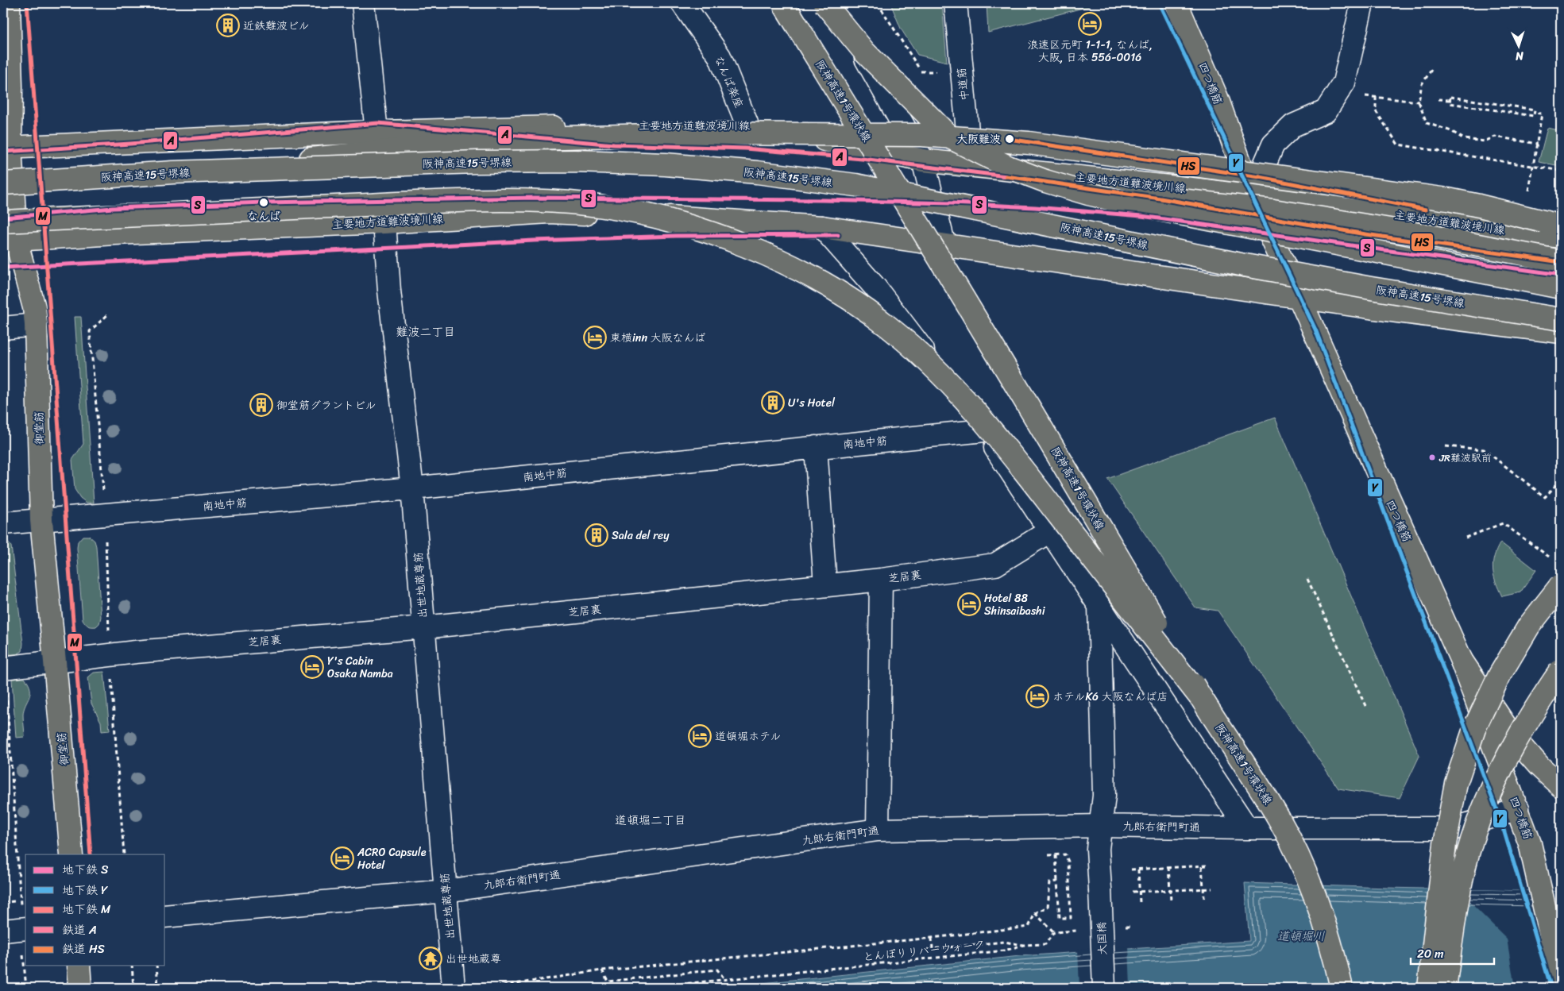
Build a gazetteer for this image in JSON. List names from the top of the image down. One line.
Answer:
{"streets":{"main road":["四つ橋筋","阪神高速1号環状線","主要地方道難波境川線","阪神高速15号堺線","御堂筋"],"street":["なんば楽座","中道筋","南地中筋","芝居裏","出世地蔵尊筋","九郎右衛門町通","大国橋"],"path":["とんぼりリバーウォーク"]},"crossings":[["なんば楽座","主要地方道難波境川線"],["四つ橋筋","主要地方道難波境川線"],["四つ橋筋","九郎右衛門町通"],["中道筋","主要地方道難波境川線"],["主要地方道難波境川線","御堂筋"],["主要地方道難波境川線","出世地蔵尊筋"],["御堂筋","南地中筋"],["御堂筋","芝居裏"],["南地中筋","出世地蔵尊筋"],["芝居裏","出世地蔵尊筋"],["出世地蔵尊筋","九郎右衛門町通"],["九郎右衛門町通","大国橋"]],"districts":["難波二丁目","道頓堀二丁目"],"water":["道頓堀川"],"places":{"hotel":["浪速区元町 1-1-1, なんば, 大阪, 日本 556-0016","東横inn 大阪なんば","Hotel 88 Shinsaibashi","Y's Cabin Osaka Namba","ホテルK6 大阪なんば店","道頓堀ホテル","ACRO Capsule Hotel"],"building":["近鉄難波ビル","U's Hotel","御堂筋グラントビル","Sala del rey"],"other":["大阪難波","なんば","JR難波駅前"],"temple":["出世地蔵尊"]},"lines":["metro line Y","metro line M","rail line A","rail line HS","metro line S"],"legend":["地下鉄 S","地下鉄 Y","地下鉄 M","鉄道 A","鉄道 HS"],"scale_bar":"20 m","north":"bottom"}
